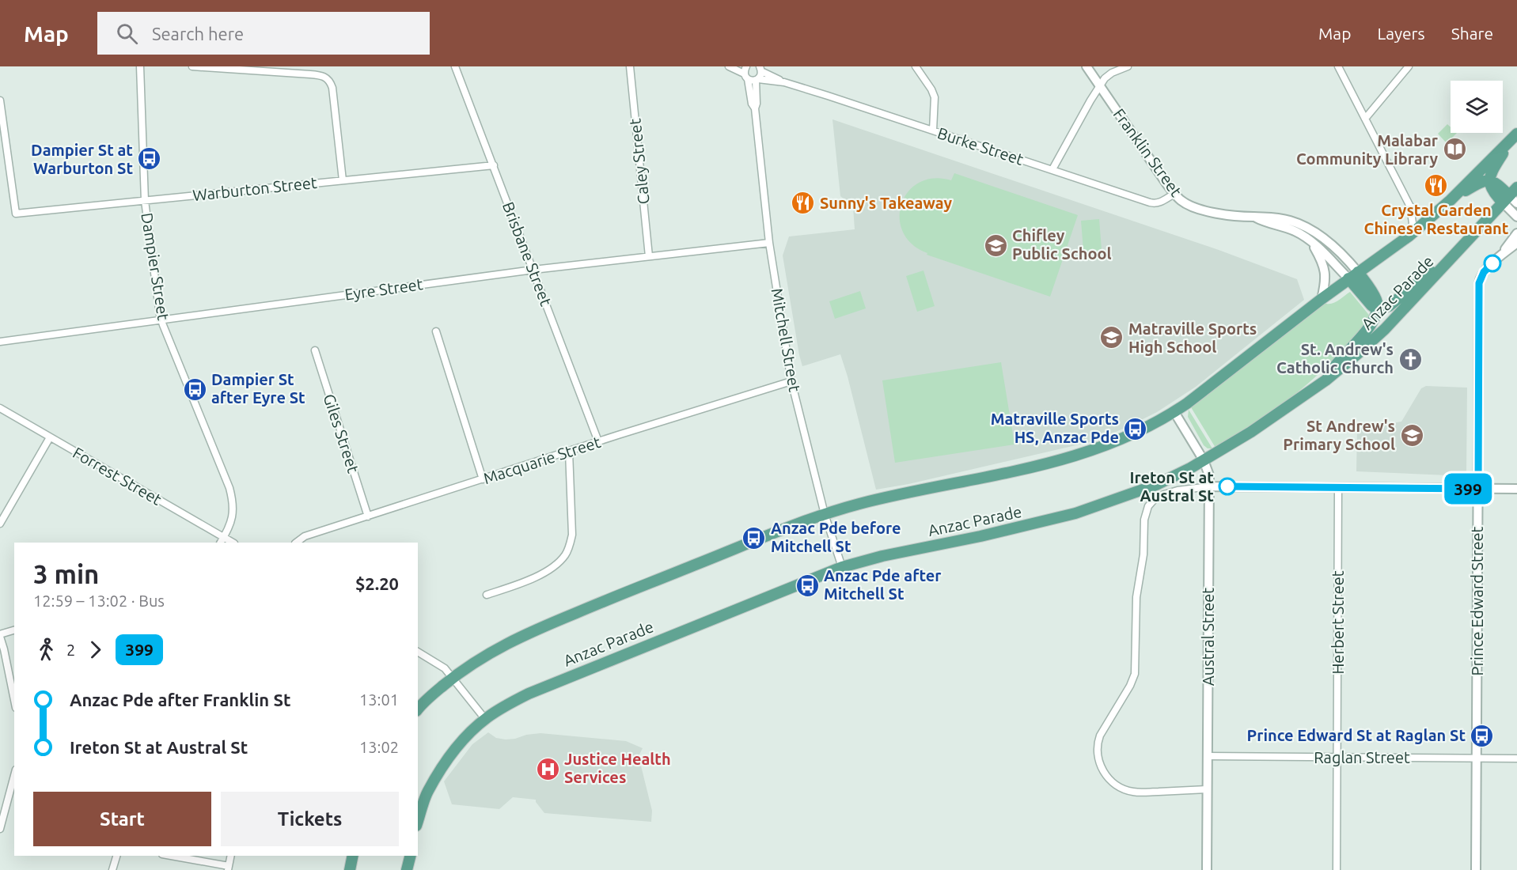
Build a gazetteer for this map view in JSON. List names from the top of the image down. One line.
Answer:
{"streets":{"main road":["Anzac Parade"],"street":["Burke Street","Franklin Street","Caley Street","Warburton Street","Brisbane Street","Dampier Street","Eyre Street","Mitchell Street","Giles Street","Macquarie Street","Forrest Street","Prince Edward Street","Herbert Street","Austral Street","Raglan Street"]},"crossings":[["Burke Street","Franklin Street"],["Burke Street","Mitchell Street"],["Franklin Street","Anzac Parade"],["Caley Street","Eyre Street"],["Warburton Street","Brisbane Street"],["Warburton Street","Dampier Street"],["Brisbane Street","Eyre Street"],["Brisbane Street","Macquarie Street"],["Dampier Street","Eyre Street"],["Dampier Street","Forrest Street"],["Eyre Street","Mitchell Street"],["Anzac Parade","Mitchell Street"],["Anzac Parade","Austral Street"],["Mitchell Street","Macquarie Street"],["Giles Street","Macquarie Street"],["Prince Edward Street","Raglan Street"],["Herbert Street","Raglan Street"],["Austral Street","Raglan Street"]],"places":{"library":["Malabar Community Library"],"bus stop":["Dampier St at Warburton St","Dampier St after Eyre St","Matraville Sports HS, Anzac Pde","Anzac Pde before Mitchell St","Anzac Pde after Mitchell St","Prince Edward St at Raglan St"],"restaurant":["Crystal Garden Chinese Restaurant","Sunny's Takeaway"],"school or university":["Chifley Public School","Matraville Sports High School","St Andrew's Primary School"],"church":["St. Andrew's Catholic Church"],"other":["Ireton St at Austral St"],"hospital":["Justice Health Services"]},"lines":["bus line 399"],"page":{"header":"Map","search":"Search here","nav":["Map","Layers","Share"],"on_map":"399","heading":["3 min","12:59 – 13:02 · Bus","$2.20"],"legs":["2","399"],"list":[{"name":"Anzac Pde after Franklin St","value":"13:01"},{"name":"Ireton St at Austral St","value":"13:02"}],"buttons":["Start","Tickets"]}}
